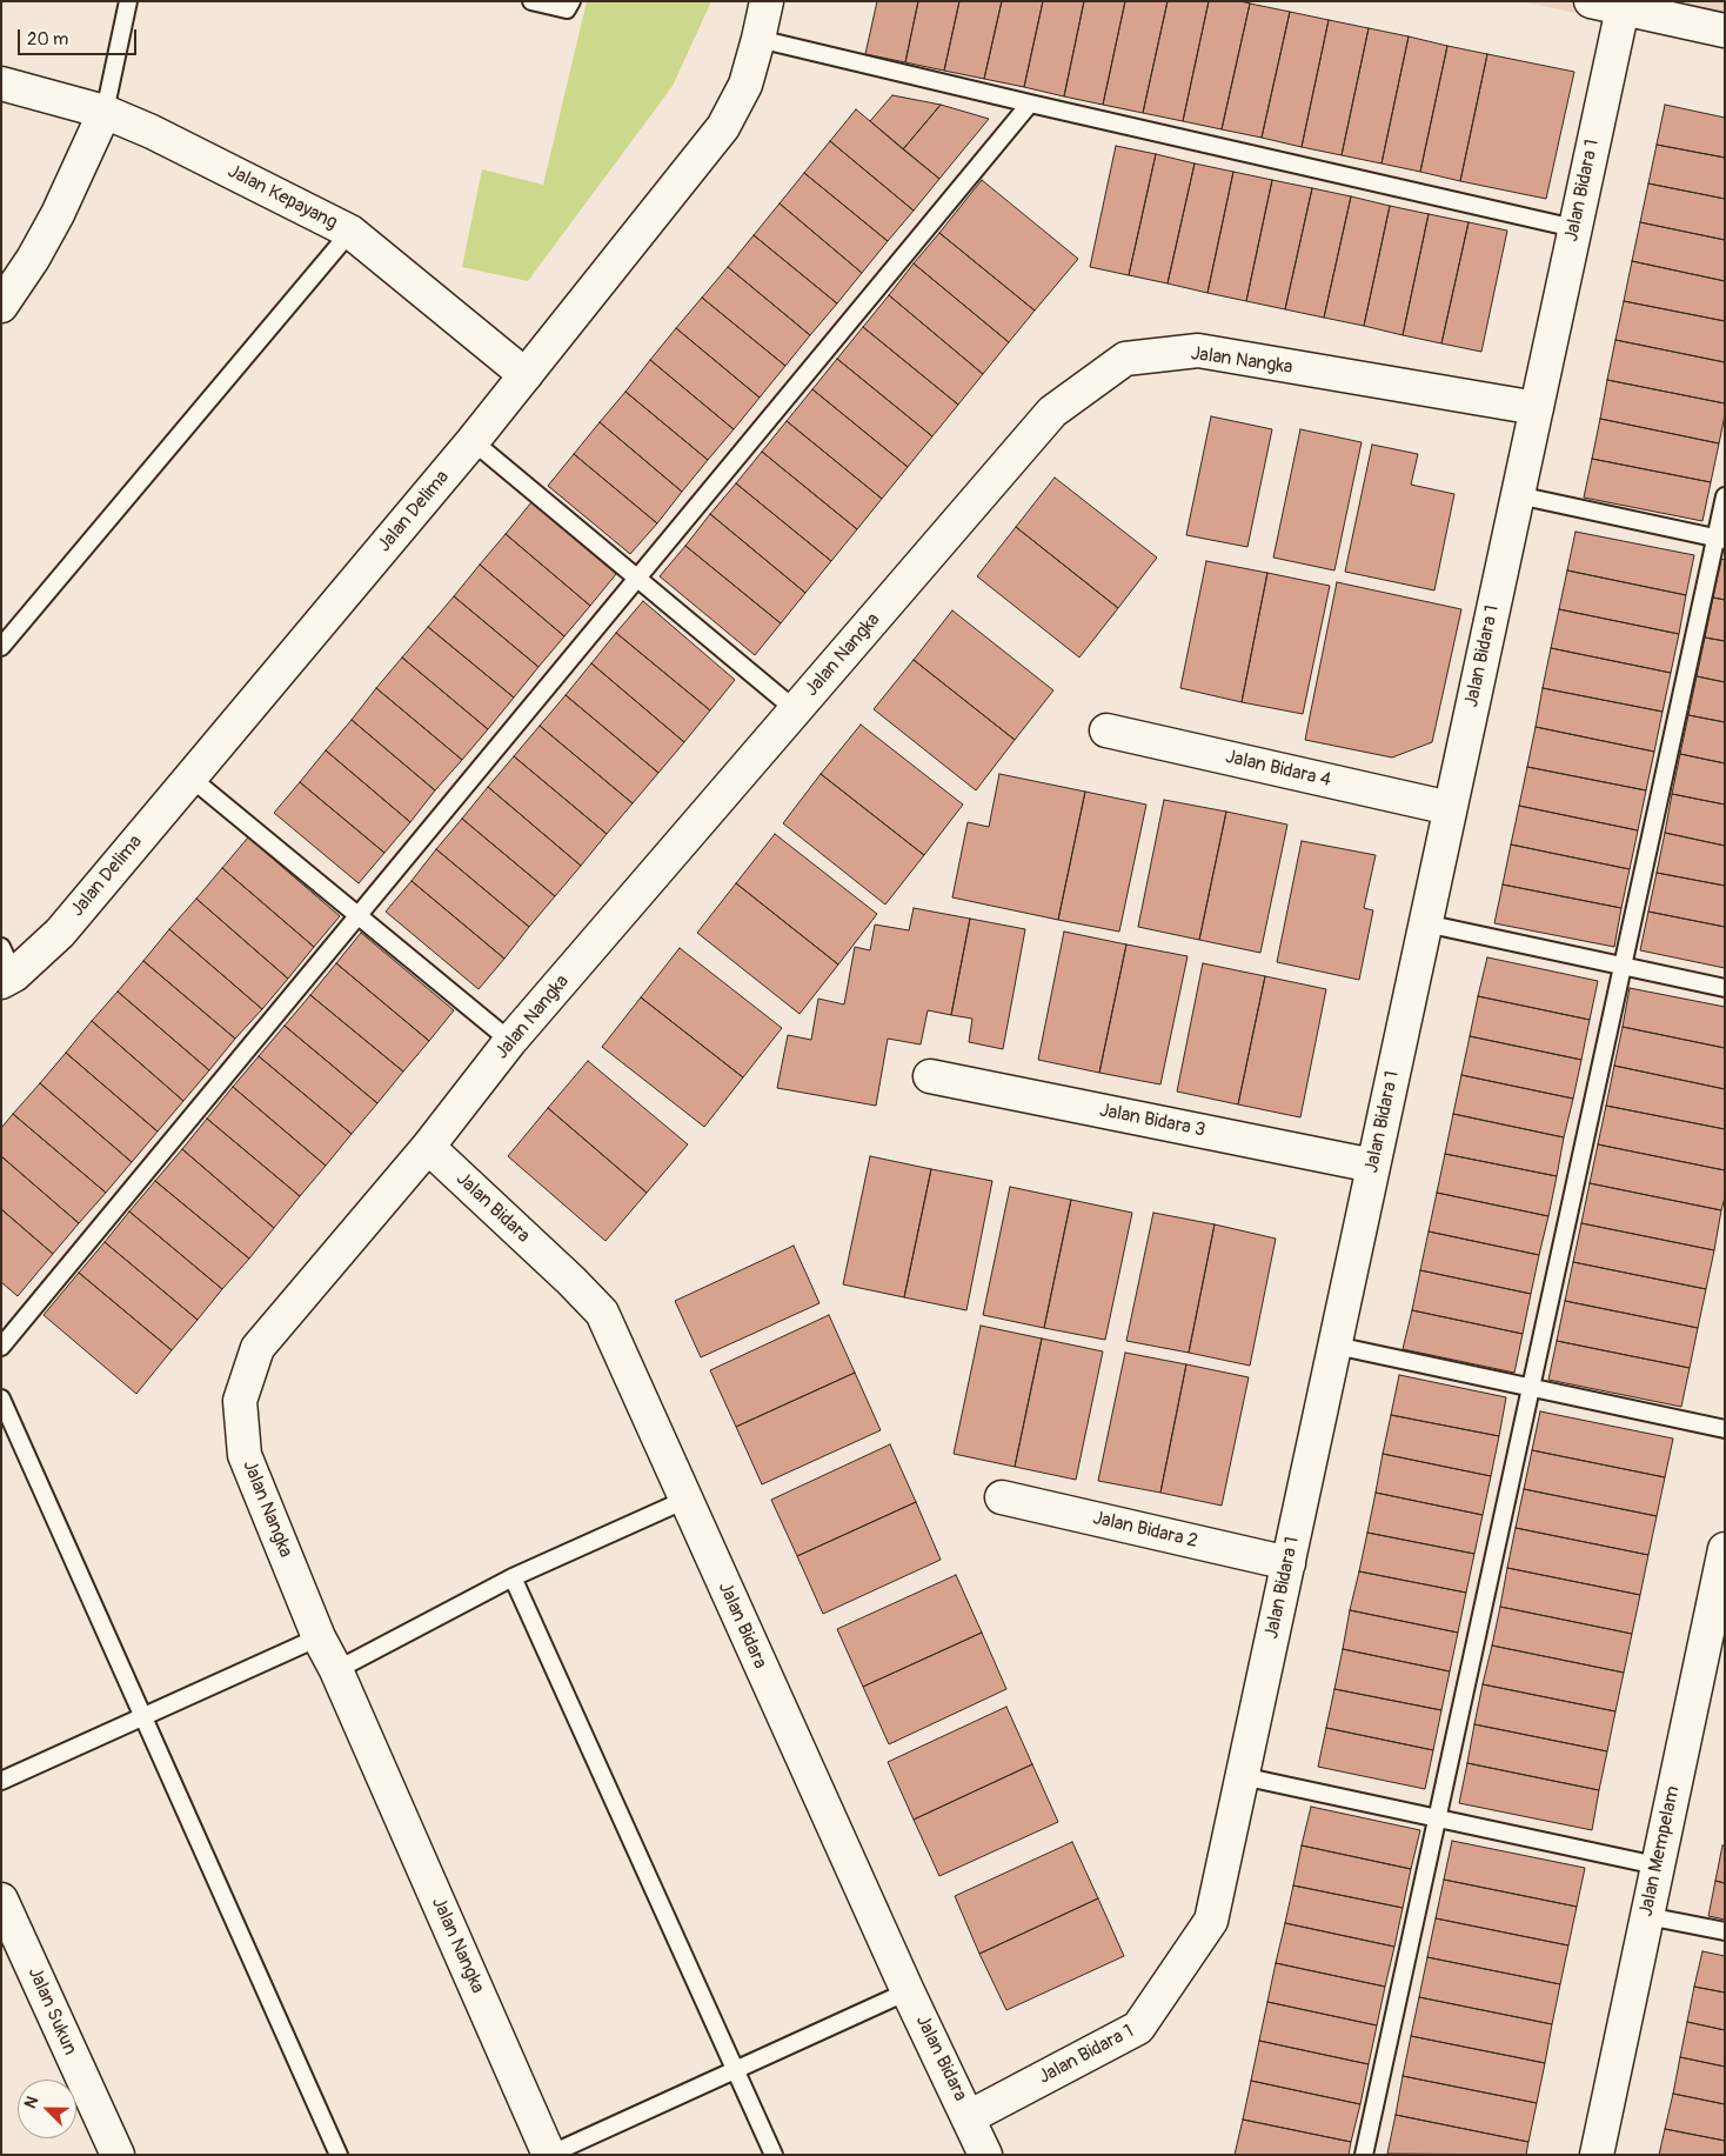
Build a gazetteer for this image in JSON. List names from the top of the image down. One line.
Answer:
{"streets":{"street":["Jalan Bidara 1","Jalan Kepayang","Jalan Nangka","Jalan Delima","Jalan Bidara 4","Jalan Bidara 3","Jalan Bidara","Jalan Bidara 2","Jalan Mempelam","Jalan Sukun"]},"crossings":[["Jalan Bidara 1","Jalan Nangka"],["Jalan Bidara 1","Jalan Bidara 4"],["Jalan Bidara 1","Jalan Bidara 3"],["Jalan Bidara 1","Jalan Bidara"],["Jalan Bidara 1","Jalan Bidara 2"],["Jalan Kepayang","Jalan Delima"],["Jalan Nangka","Jalan Bidara"]],"scale_bar":"20 m","north":"top left"}
